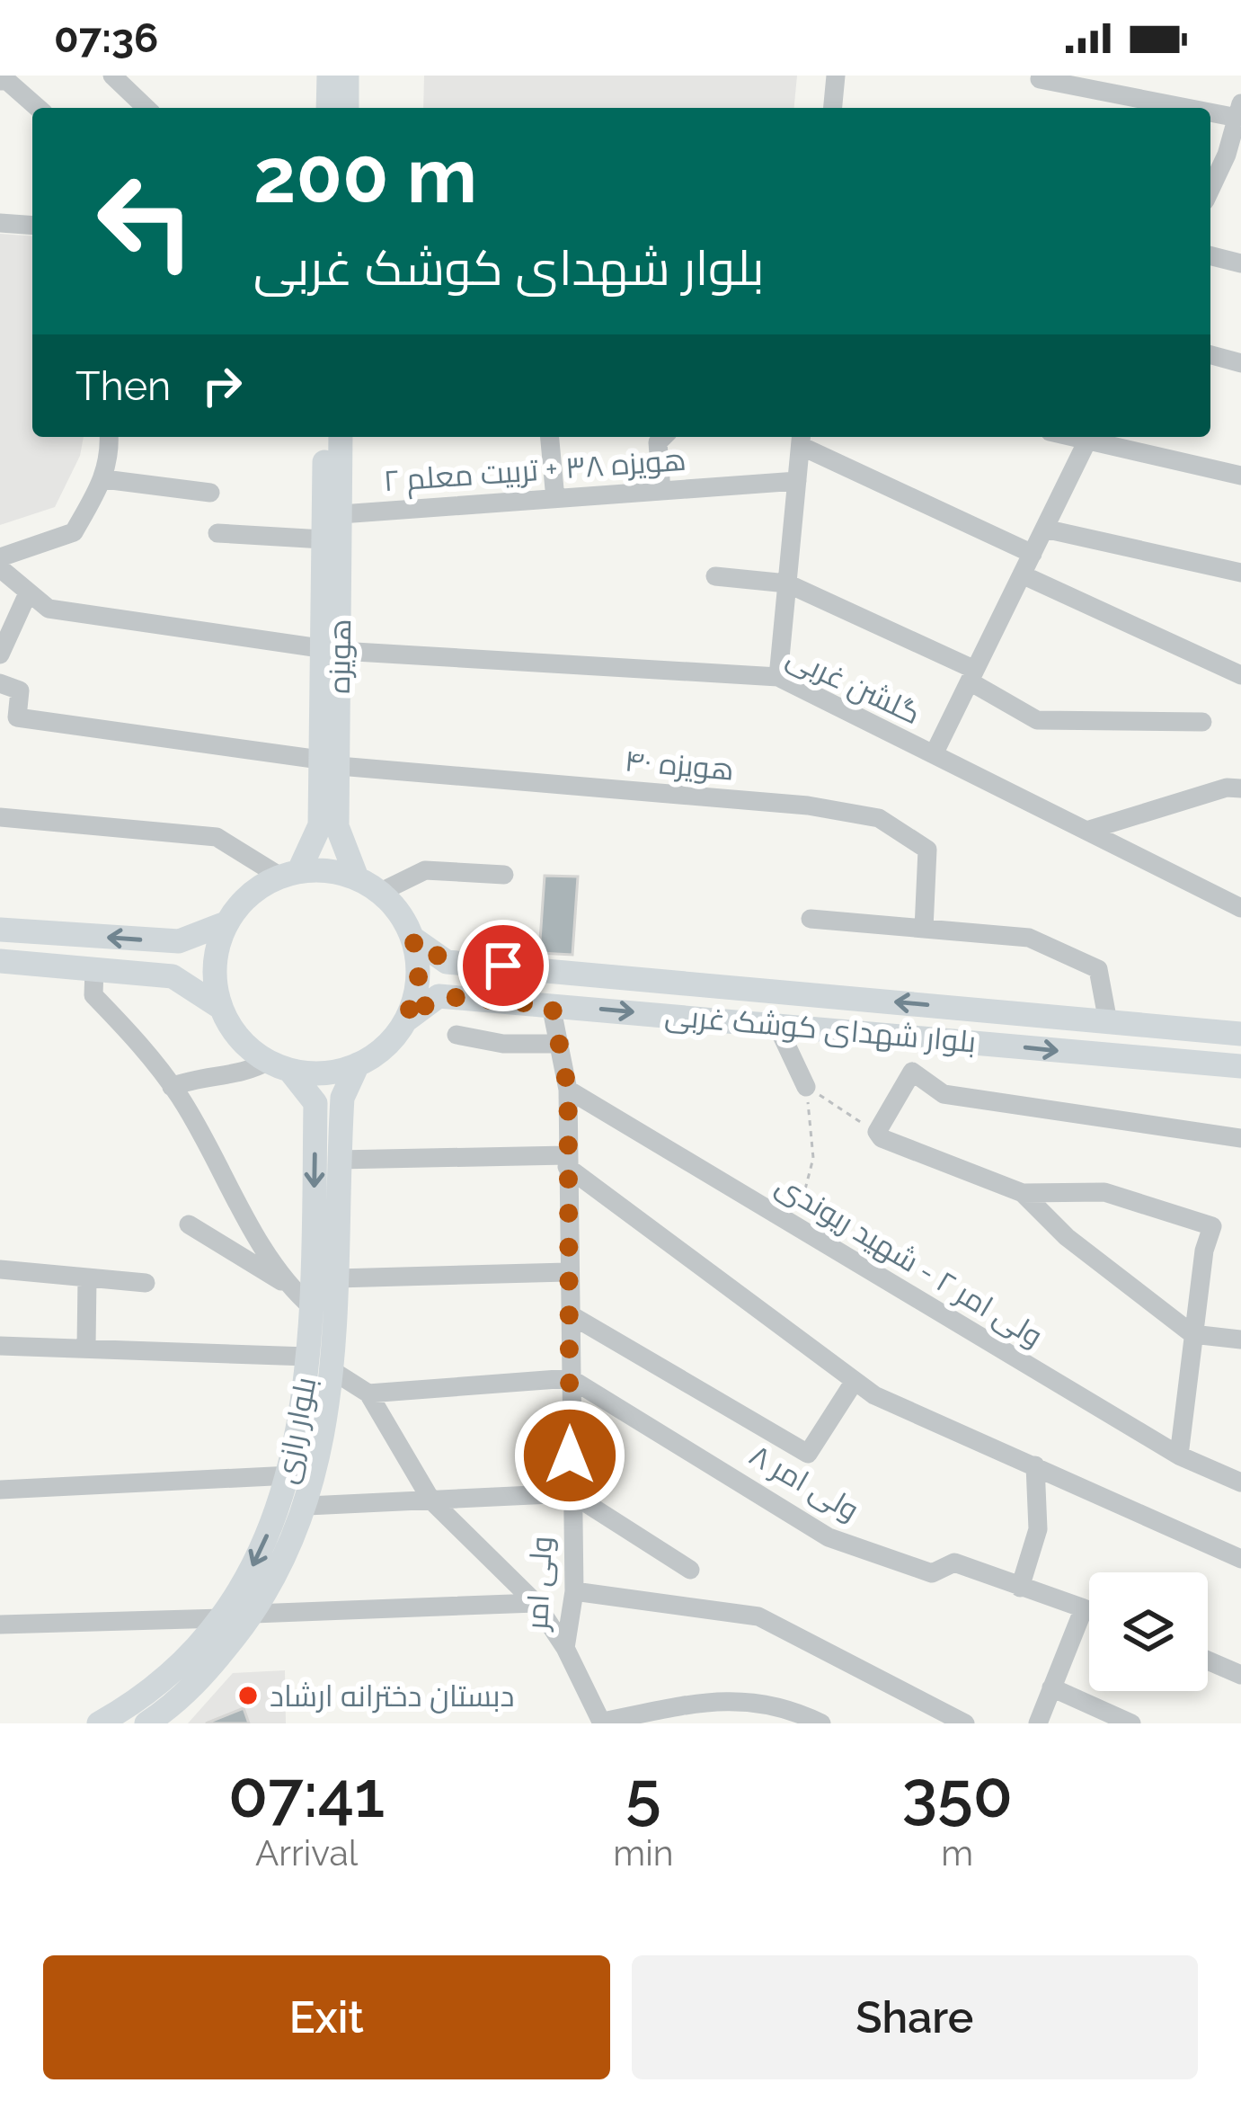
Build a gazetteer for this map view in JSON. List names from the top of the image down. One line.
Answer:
{"streets":{"main road":["هویزه","بلوار شهدای کوشک غربی","بلوار رازی"],"street":["هویزه ۳۸ + تربیت معلم ۲","گلشن غربی","هویزه ۴۰","ولی امر ۲ - شهید ریوندی","ولی امر ۸","ولی امر"]},"crossings":[["هویزه ۳۸ + تربیت معلم ۲","هویزه"],["هویزه","گلشن غربی"],["هویزه","هویزه ۴۰"],["هویزه","بلوار شهدای کوشک غربی"],["هویزه","بلوار رازی"],["بلوار شهدای کوشک غربی","بلوار رازی"],["بلوار شهدای کوشک غربی","ولی امر"],["ولی امر ۲ - شهید ریوندی","ولی امر"],["ولی امر ۸","ولی امر"]],"places":["دبستان دخترانه ارشاد"],"page":{"status":"07:36","turn":["200 m","بلوار شهدای کوشک غربی"],"then":"Then","eta":["07:41","Arrival","5","min","350","m"],"buttons":["Exit","Share"]}}
